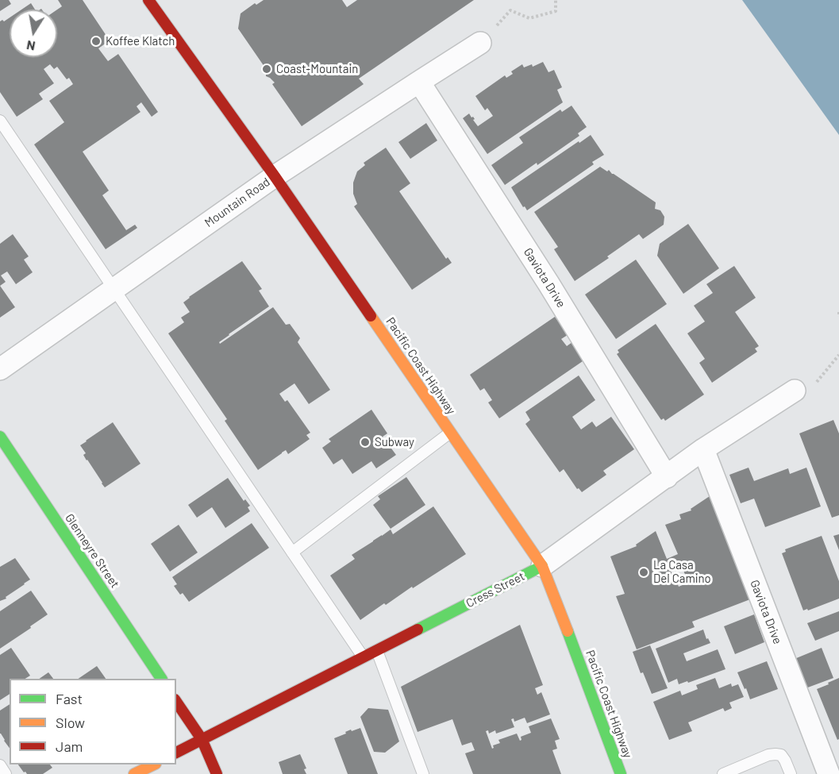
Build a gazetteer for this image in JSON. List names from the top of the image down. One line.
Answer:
{"streets":{"main road":["Pacific Coast Highway","Glenneyre Street","Cress Street"],"street":["Mountain Road","Gaviota Drive"]},"crossings":[["Mountain Road","Gaviota Drive"],["Mountain Road","Pacific Coast Highway"],["Gaviota Drive","Cress Street"],["Pacific Coast Highway","Cress Street"]],"places":["Koffee Klatch","Coast-Mountain","Subway","La Casa Del Camino"],"legend":["Fast","Slow","Jam"],"north":"bottom"}
